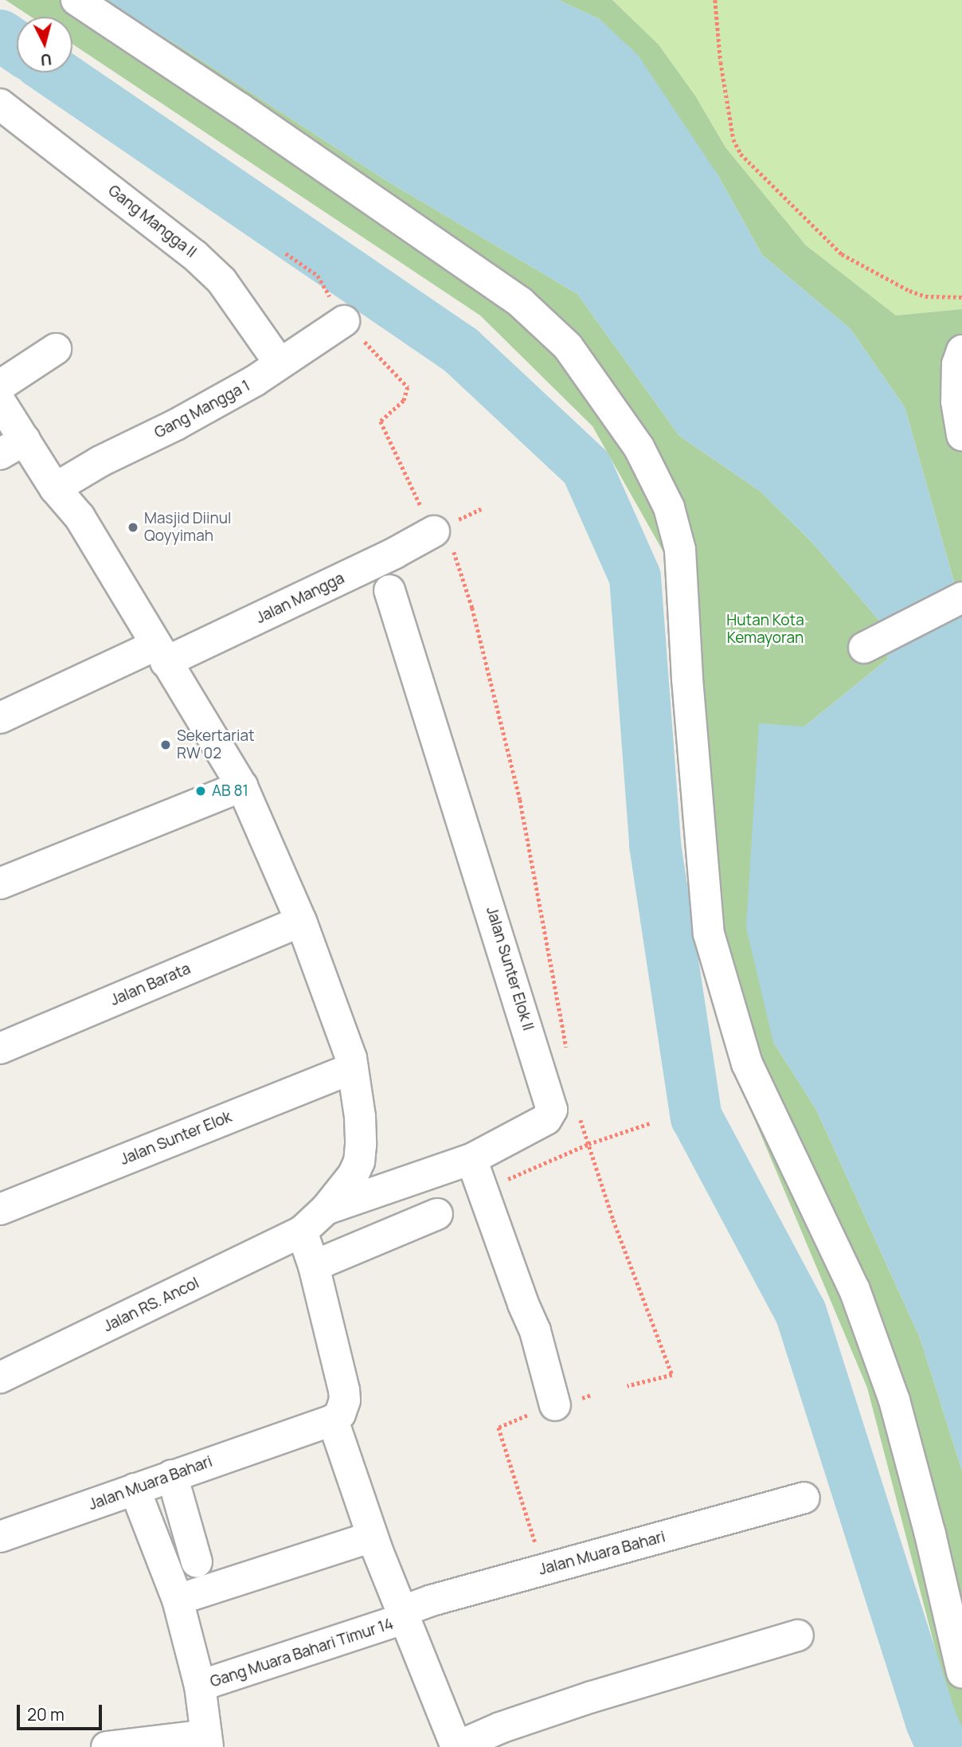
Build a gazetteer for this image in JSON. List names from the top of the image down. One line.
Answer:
{"streets":{"street":["Gang Mangga II","Gang Mangga 1","Jalan Mangga","Jalan Sunter Elok II","Jalan Barata","Jalan Sunter Elok","Jalan RS. Ancol","Jalan Muara Bahari","Gang Muara Bahari Timur 14"]},"crossings":[["Gang Mangga II","Gang Mangga 1"],["Jalan Muara Bahari","Gang Muara Bahari Timur 14"]],"parks":["Hutan Kota Kemayoran"],"places":["Masjid Diinul Qoyyimah","Sekertariat RW 02","AB 81"],"scale_bar":"20 m","north":"bottom"}
